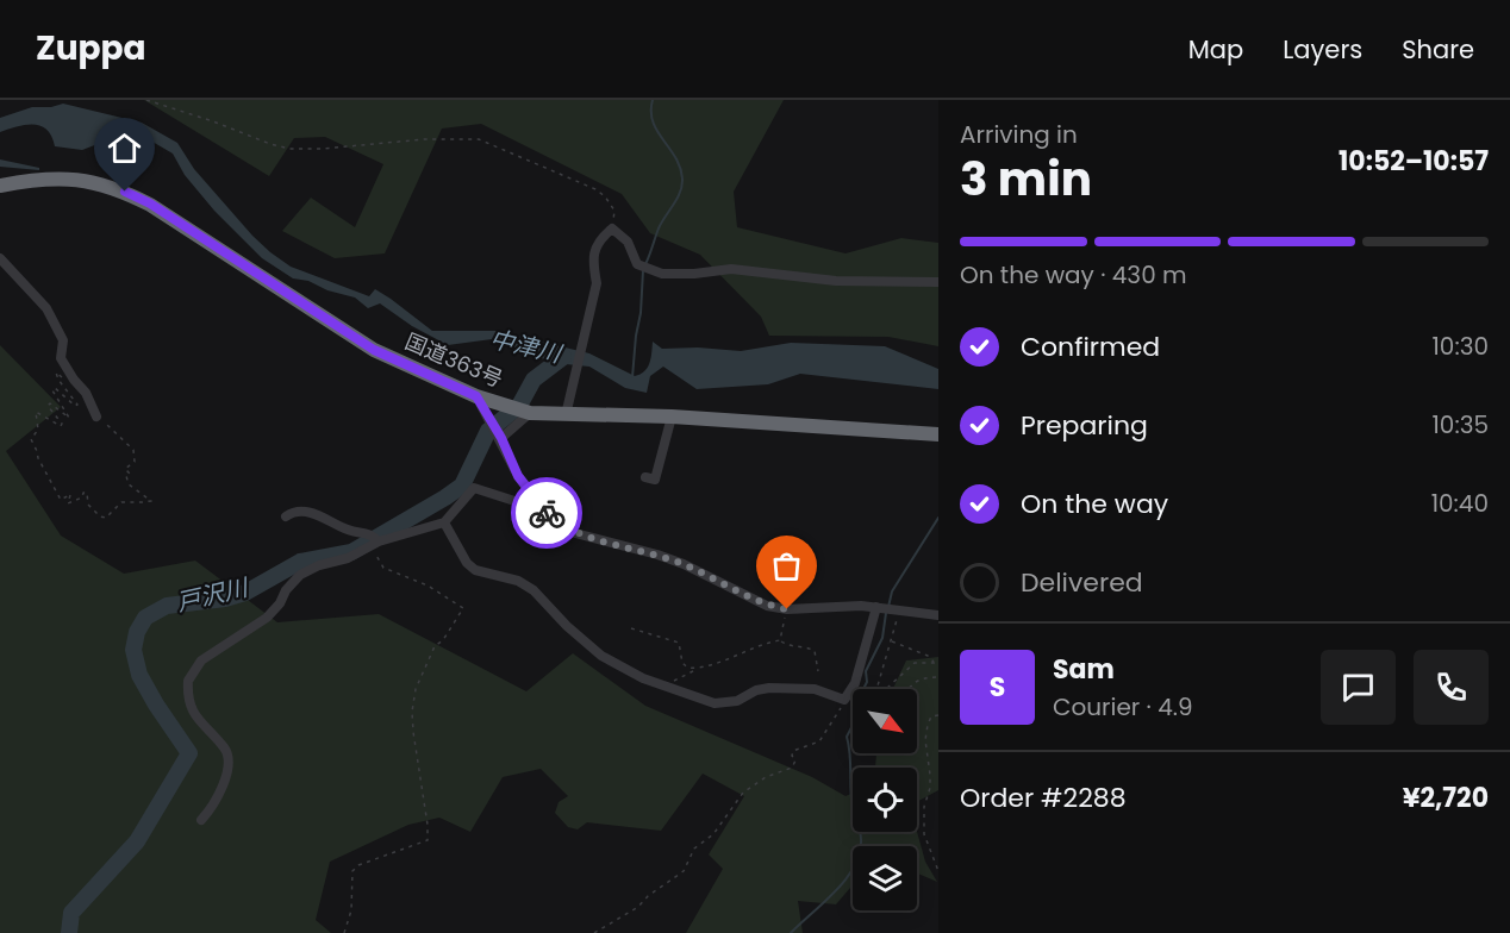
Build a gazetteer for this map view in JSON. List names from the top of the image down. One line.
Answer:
{"streets":{"highway":["国道363号"]},"water":["中津川","戸沢川"],"north":"bottom right","page":{"header":"Zuppa","nav":["Map","Layers","Share"],"heading":["3 min","Arriving in","10:52–10:57"],"panel":["Sam","Courier · 4.9","Order #2288","¥2,720"],"bar":"On the way · 430 m","list":[["Confirmed","10:30"],["Preparing","10:35"],["On the way","10:40"],"Delivered"],"round":"S"}}
